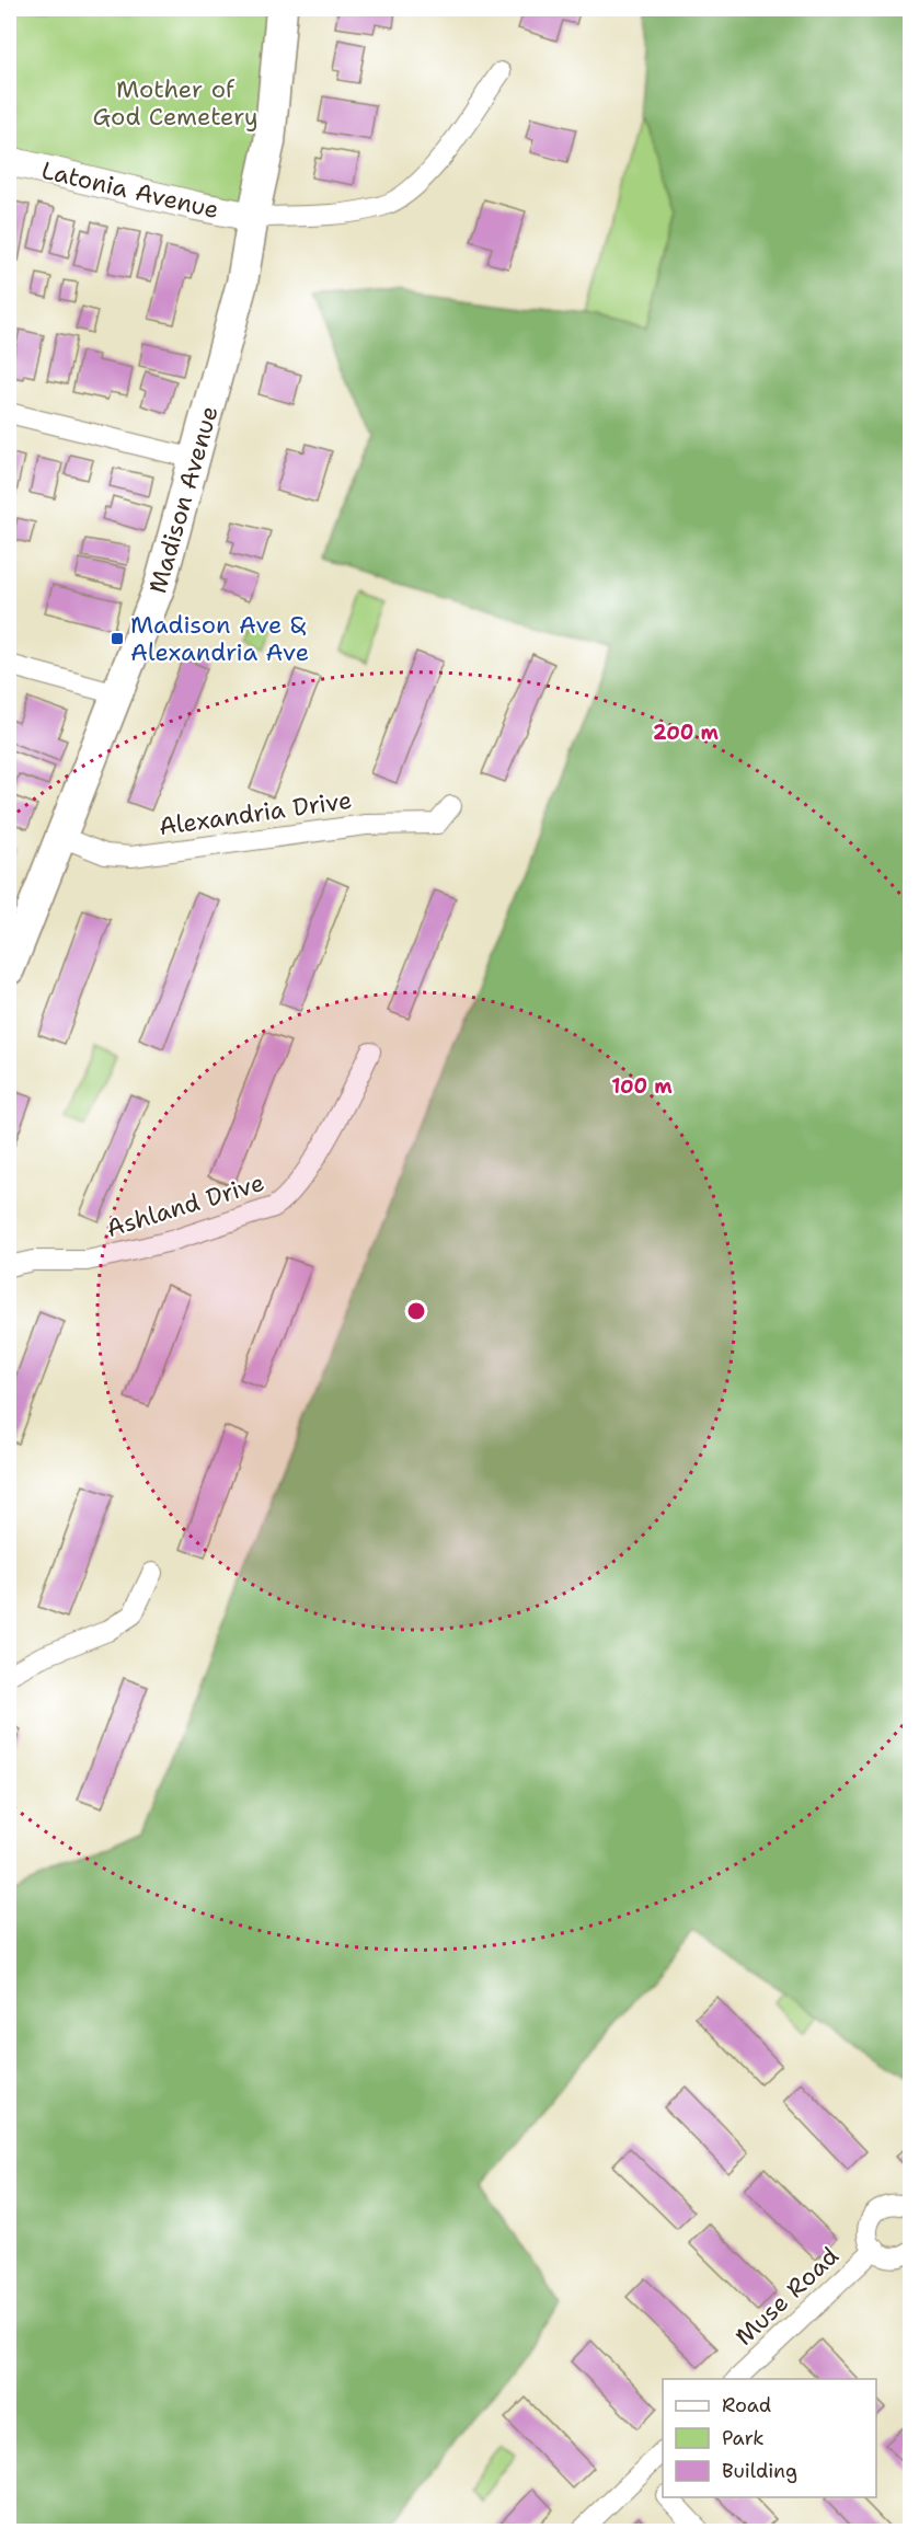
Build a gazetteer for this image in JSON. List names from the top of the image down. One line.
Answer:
{"streets":{"main road":["Madison Avenue"],"street":["Latonia Avenue","Alexandria Drive","Ashland Drive","Muse Road"]},"crossings":[["Latonia Avenue","Madison Avenue"],["Madison Avenue","Alexandria Drive"]],"parks":["Mother of God Cemetery"],"places":{"transit":["Madison Ave & Alexandria Ave"]},"legend":["Road","Park","Building"],"rings":["200 m","100 m"]}
